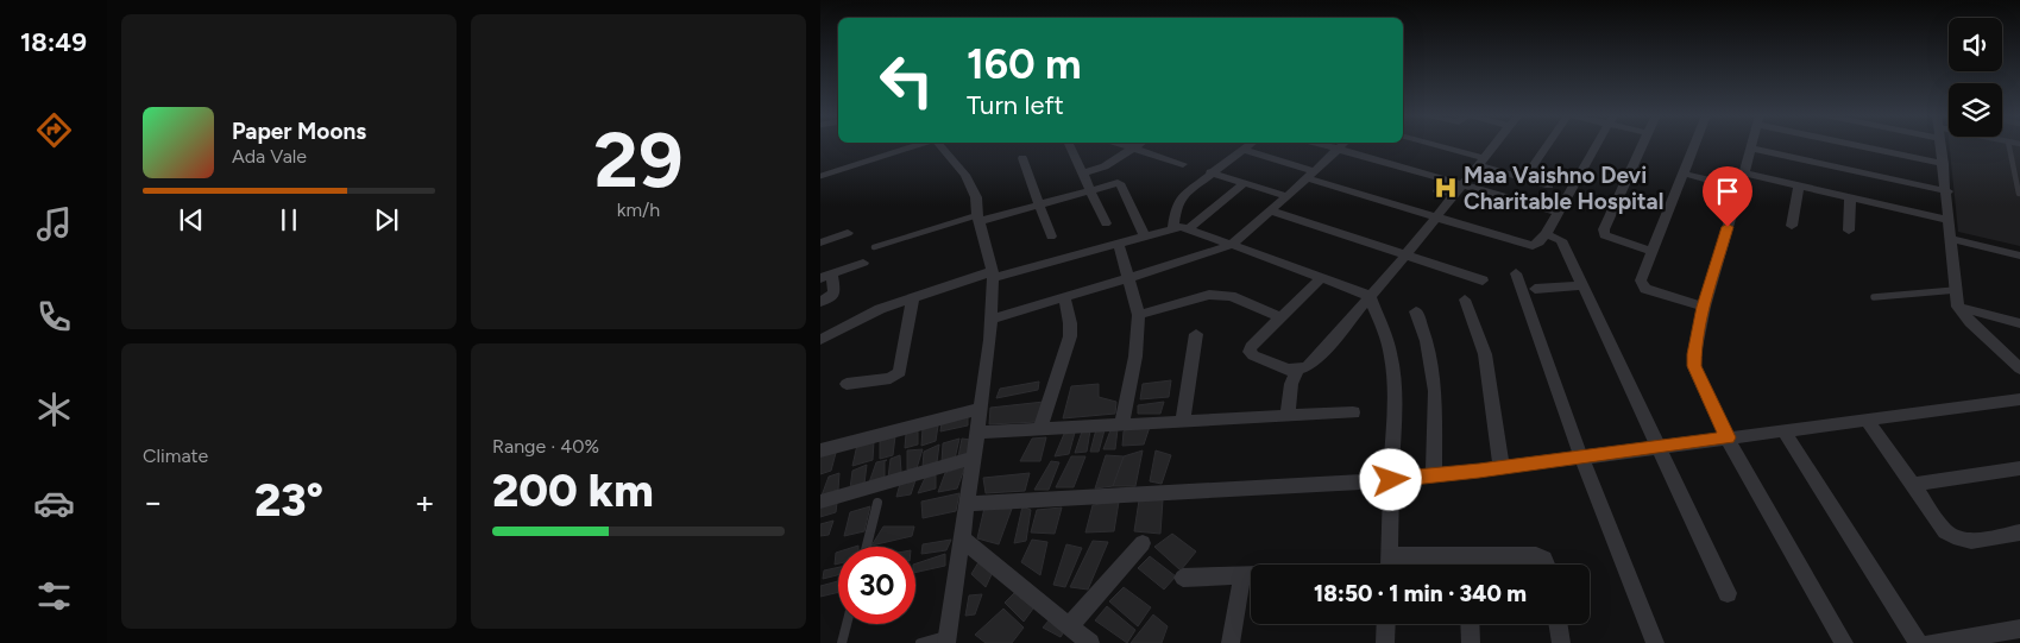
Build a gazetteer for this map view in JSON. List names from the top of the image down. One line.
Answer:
{"places":{"hospital":["Maa Vaishno Devi Charitable Hospital"]},"page":{"tabs":"18:49","tile":[["29","km/h"],"Climate",["Range · 40%","200 km"]],"turn":["160 m","Turn left"],"song":["Paper Moons","Ada Vale"],"heat":["−","23°","+"],"limit":"30","trip":"18:50 · 1 min · 340 m"}}
